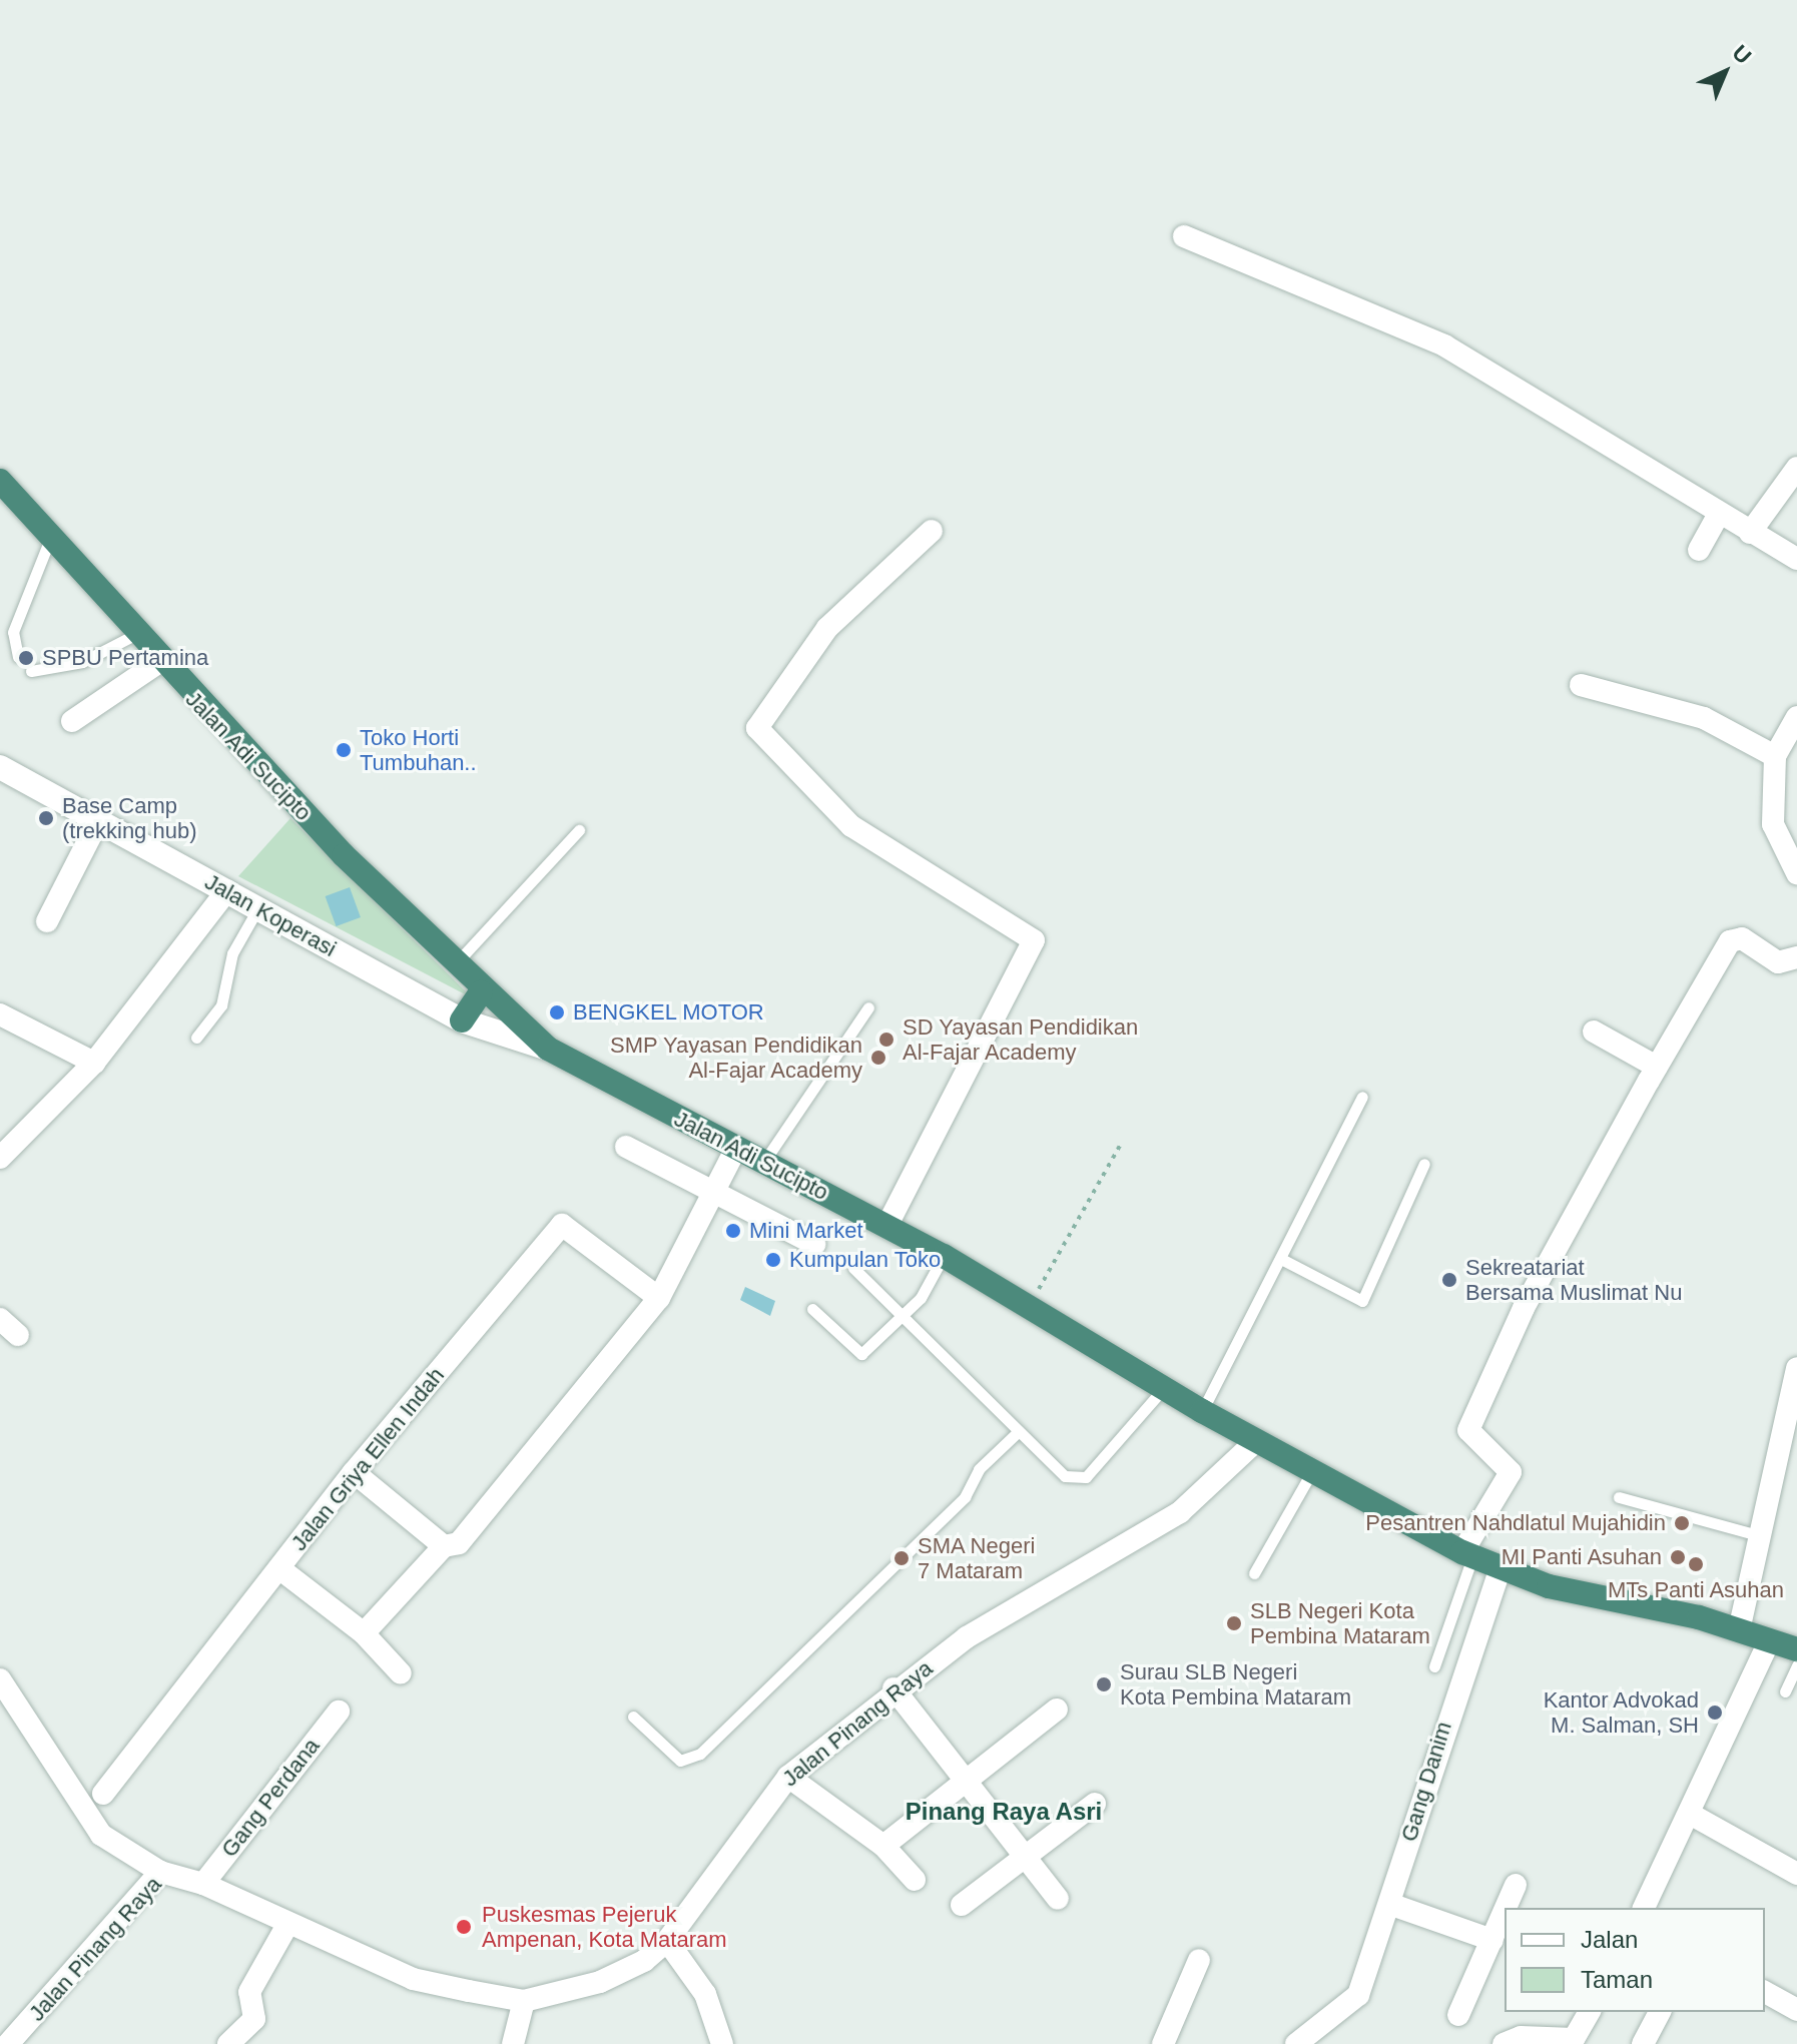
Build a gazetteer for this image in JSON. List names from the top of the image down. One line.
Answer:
{"streets":{"highway":["Jalan Adi Sucipto"],"street":["Jalan Koperasi","Jalan Griya Ellen Indah","Jalan Pinang Raya","Gang Danim","Gang Perdana"]},"crossings":[["Jalan Adi Sucipto","Jalan Koperasi"],["Jalan Adi Sucipto","Jalan Pinang Raya"],["Jalan Adi Sucipto","Gang Danim"],["Jalan Pinang Raya","Gang Perdana"]],"districts":["Pinang Raya Asri"],"places":["SPBU Pertamina","Toko Horti Tumbuhan..","Base Camp (trekking hub)","BENGKEL MOTOR","SD Yayasan Pendidikan Al-Fajar Academy","SMP Yayasan Pendidikan Al-Fajar Academy","Mini Market","Kumpulan Toko","Sekreatariat Bersama Muslimat Nu","Pesantren Nahdlatul Mujahidin","MI Panti Asuhan","SMA Negeri 7 Mataram","MTs Panti Asuhan","SLB Negeri Kota Pembina Mataram","Surau SLB Negeri Kota Pembina Mataram","Kantor Advokad M. Salman, SH","Puskesmas Pejeruk Ampenan, Kota Mataram"],"legend":["Jalan","Taman"],"north":"top right"}
